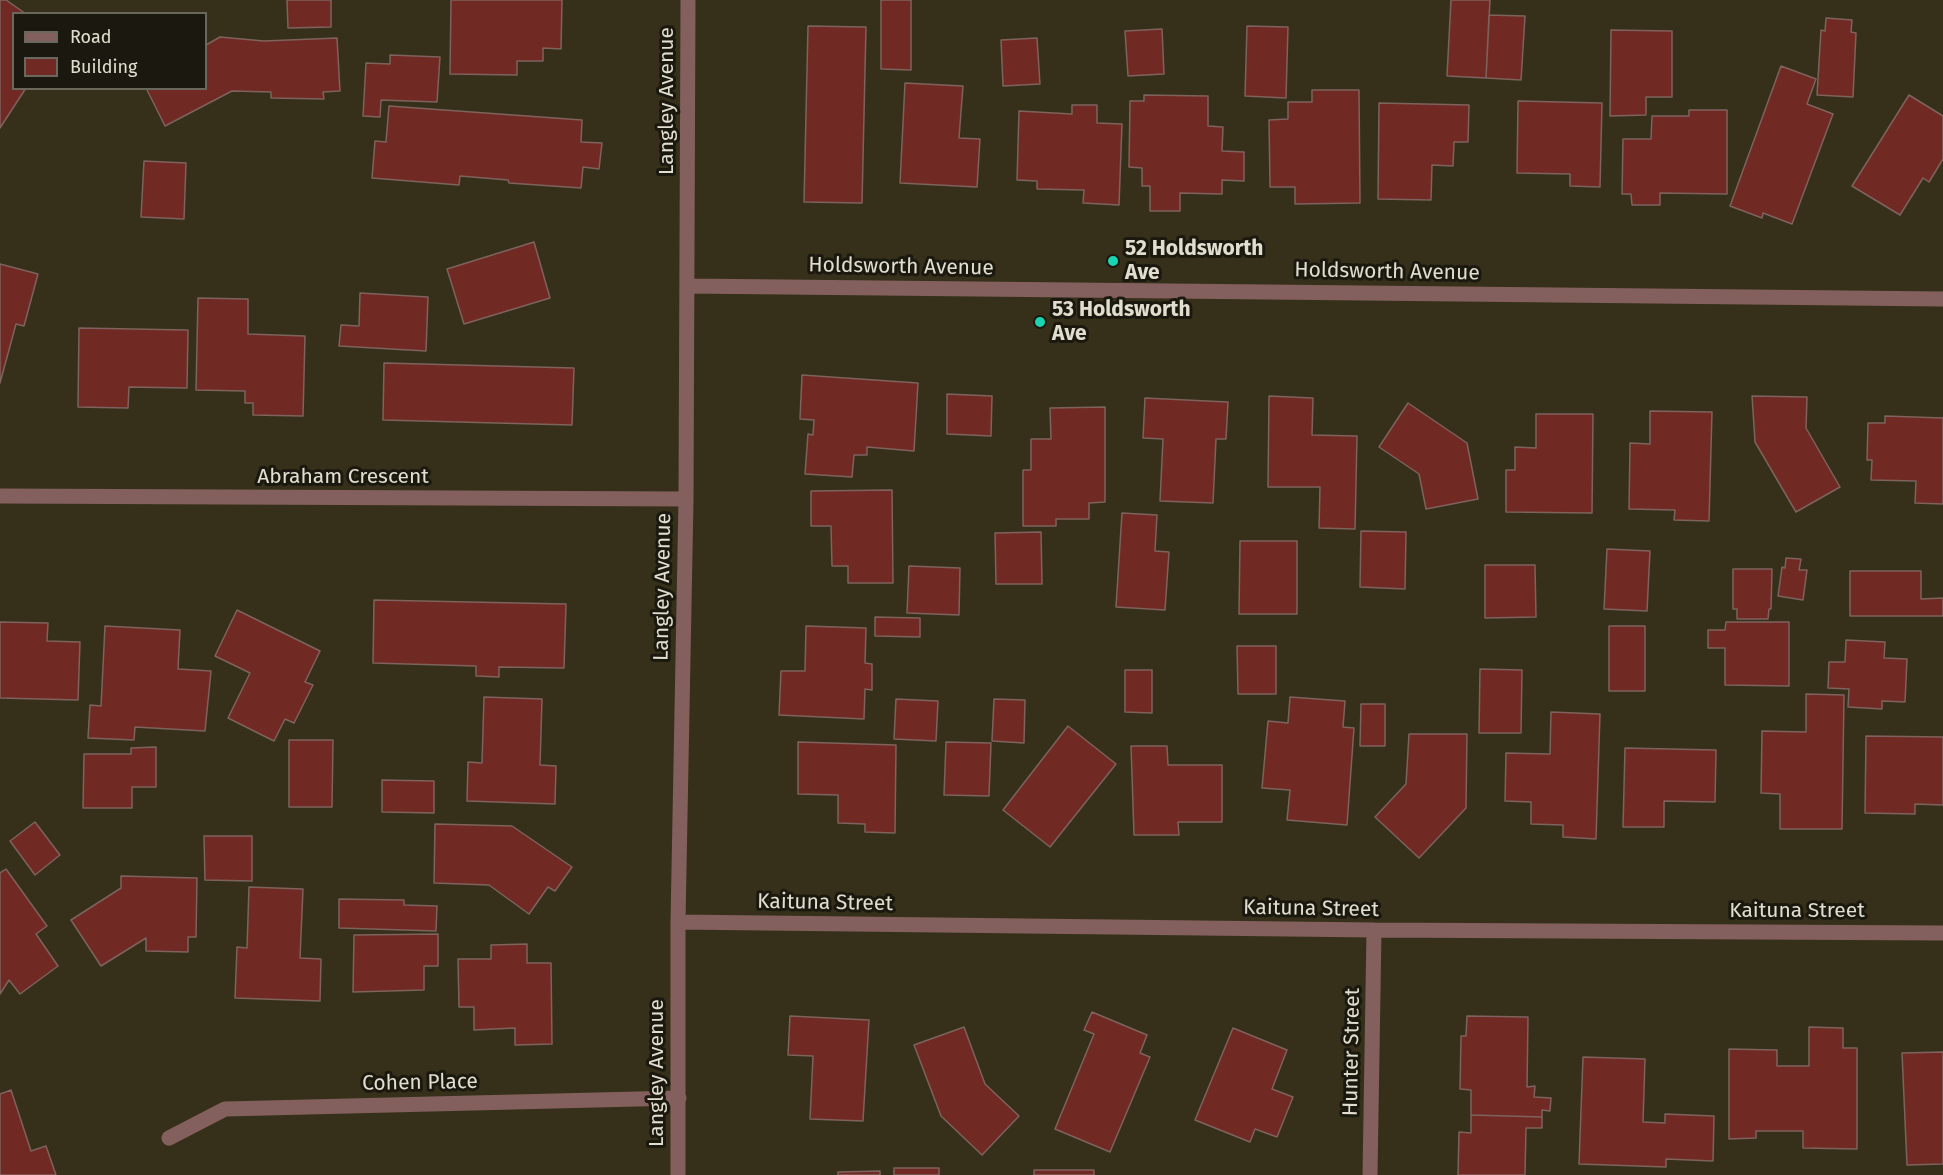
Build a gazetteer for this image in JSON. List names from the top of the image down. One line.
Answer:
{"streets":{"street":["Langley Avenue","Holdsworth Avenue","Abraham Crescent","Kaituna Street","Hunter Street","Cohen Place"]},"crossings":[["Langley Avenue","Holdsworth Avenue"],["Langley Avenue","Abraham Crescent"],["Langley Avenue","Kaituna Street"],["Langley Avenue","Cohen Place"],["Kaituna Street","Hunter Street"]],"places":["52 Holdsworth Ave","53 Holdsworth Ave"],"legend":["Road","Building"]}
